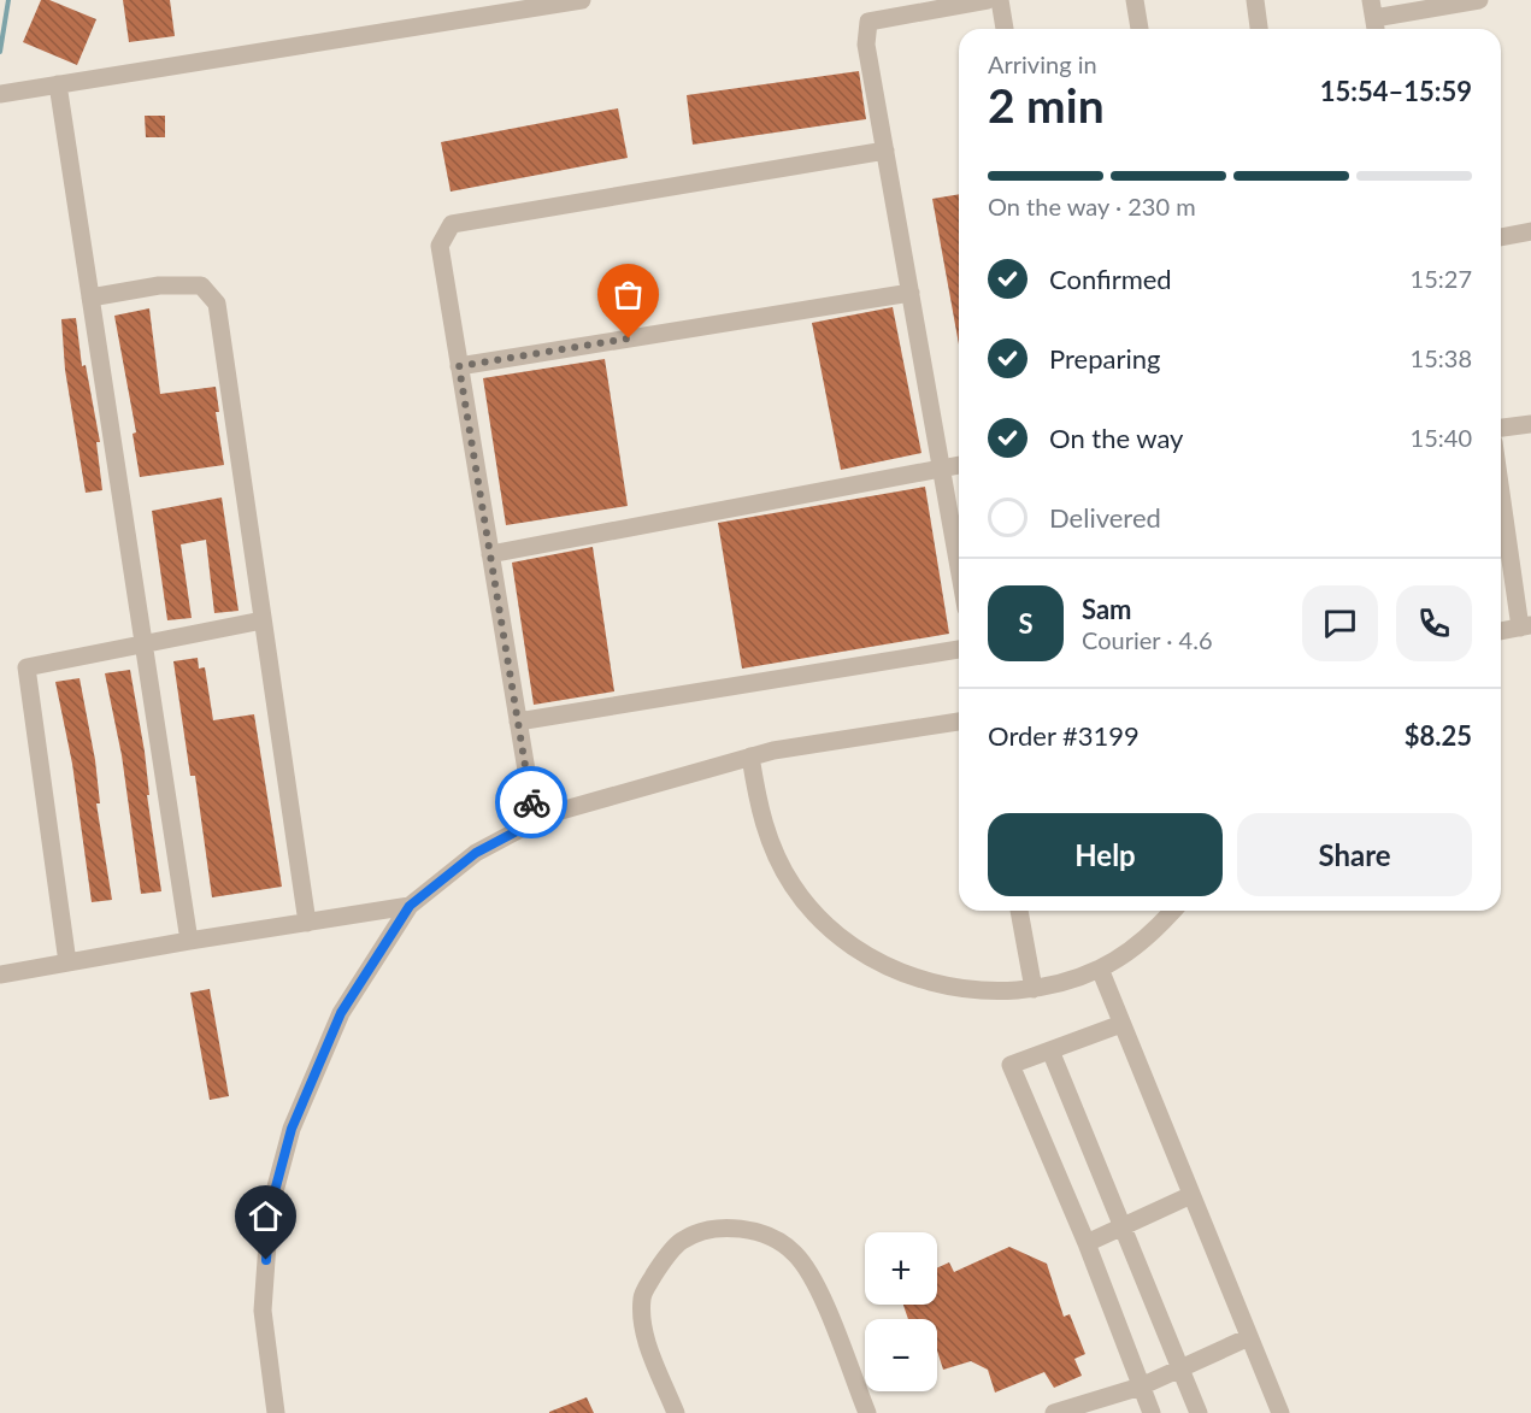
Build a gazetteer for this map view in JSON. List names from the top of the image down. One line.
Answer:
{"page":{"heading":["2 min","Arriving in","15:54–15:59"],"panel":["Sam","Courier · 4.6","Order #3199","$8.25"],"bar":"On the way · 230 m","list":[["Confirmed","15:27"],["Preparing","15:38"],["On the way","15:40"],"Delivered"],"round":"S","buttons":["Help","Share"],"map_buttons":["+","−"]}}
